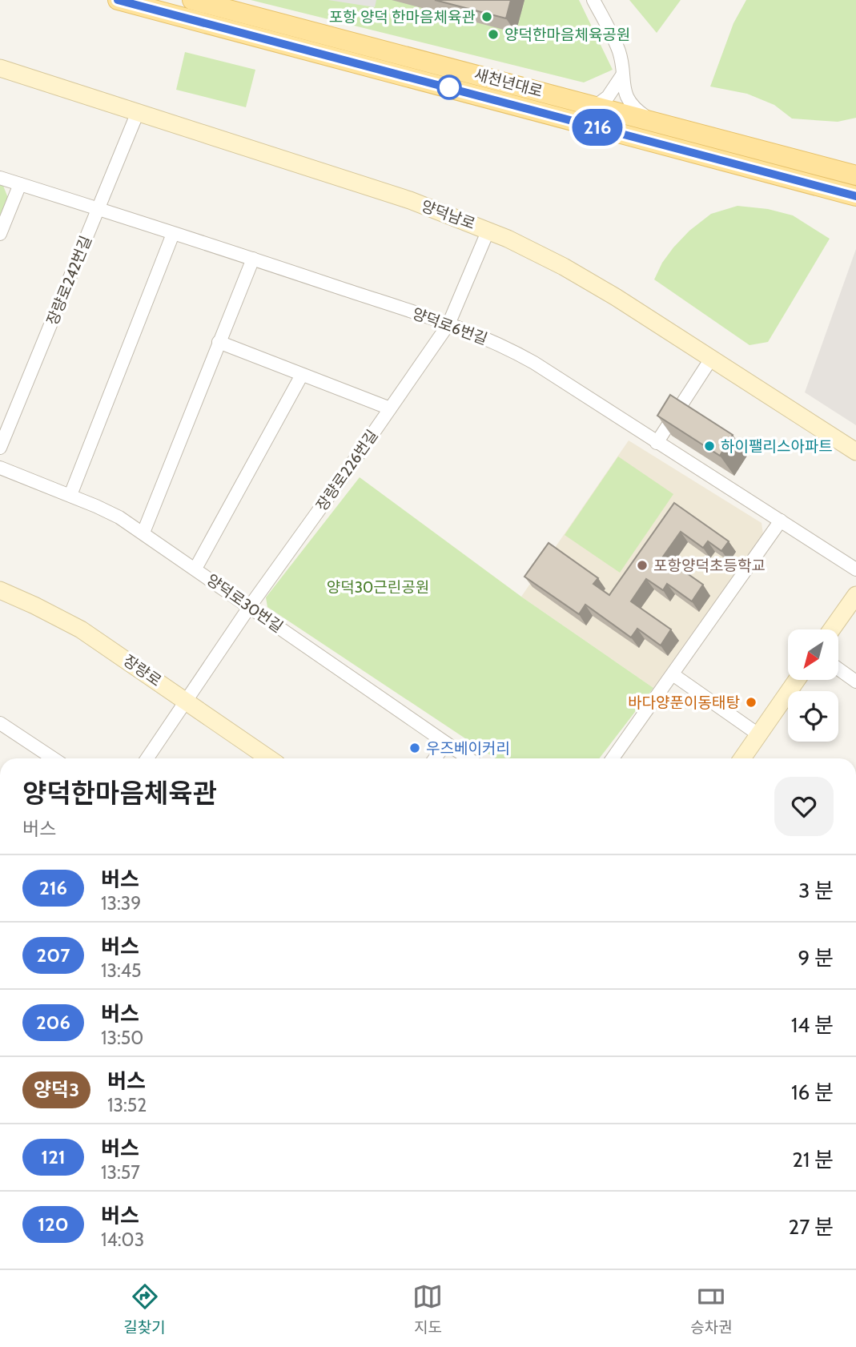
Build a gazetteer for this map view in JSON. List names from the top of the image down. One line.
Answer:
{"streets":{"main road":["새천년대로"],"street":["양덕남로","장량로242번길","양덕로6번길","장량로226번길","양덕로30번길","장량로"]},"crossings":[["양덕남로","장량로242번길"],["양덕남로","장량로226번길"],["장량로242번길","양덕로6번길"],["양덕로6번길","장량로226번길"],["장량로226번길","양덕로30번길"],["장량로226번길","장량로"]],"parks":["양덕30근린공원"],"places":["포항 양덕 한마음체육관","양덕한마음체육공원","하이팰리스아파트","포항양덕초등학교","바다양푼이동태탕","우즈베이커리"],"lines":["bus line 216"],"north":"bottom left","page":{"on_map":"216","heading":["양덕한마음체육관","버스"],"list":[{"mark":"216","name":"버스","note":"13:39","value":"3 분"},{"mark":"207","name":"버스","note":"13:45","value":"9 분"},{"mark":"206","name":"버스","note":"13:50","value":"14 분"},{"mark":"양덕3","name":"버스","note":"13:52","value":"16 분"},{"mark":"121","name":"버스","note":"13:57","value":"21 분"},{"mark":"120","name":"버스","note":"14:03","value":"27 분"}],"tabs":["길찾기","지도","승차권"]}}
